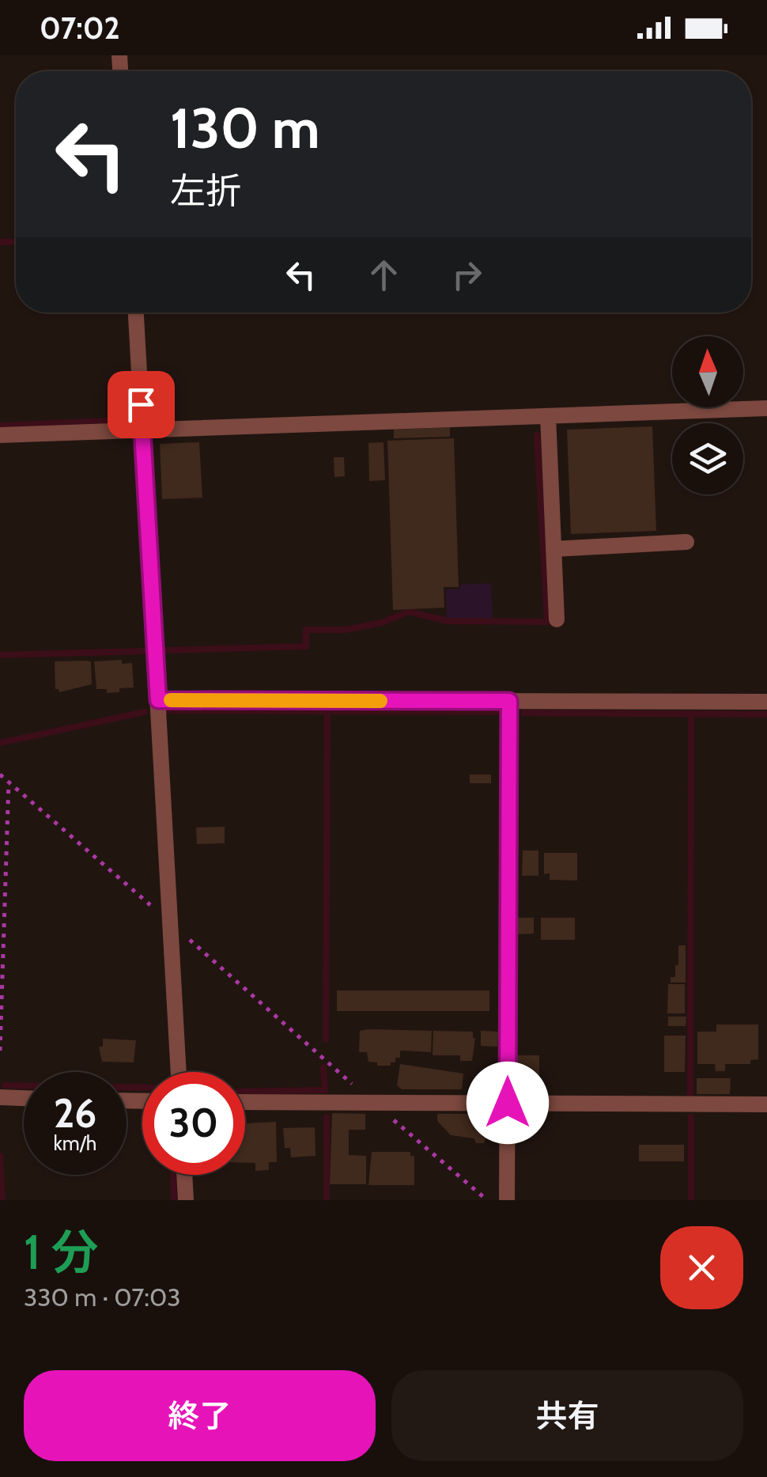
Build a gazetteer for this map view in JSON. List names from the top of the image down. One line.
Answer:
{"north":"top","page":{"status":"07:02","turn":["130 m","左折"],"speed":"26 km/h","limit":"30","heading":["1 分","330 m · 07:03"],"buttons":["終了","共有"]}}
